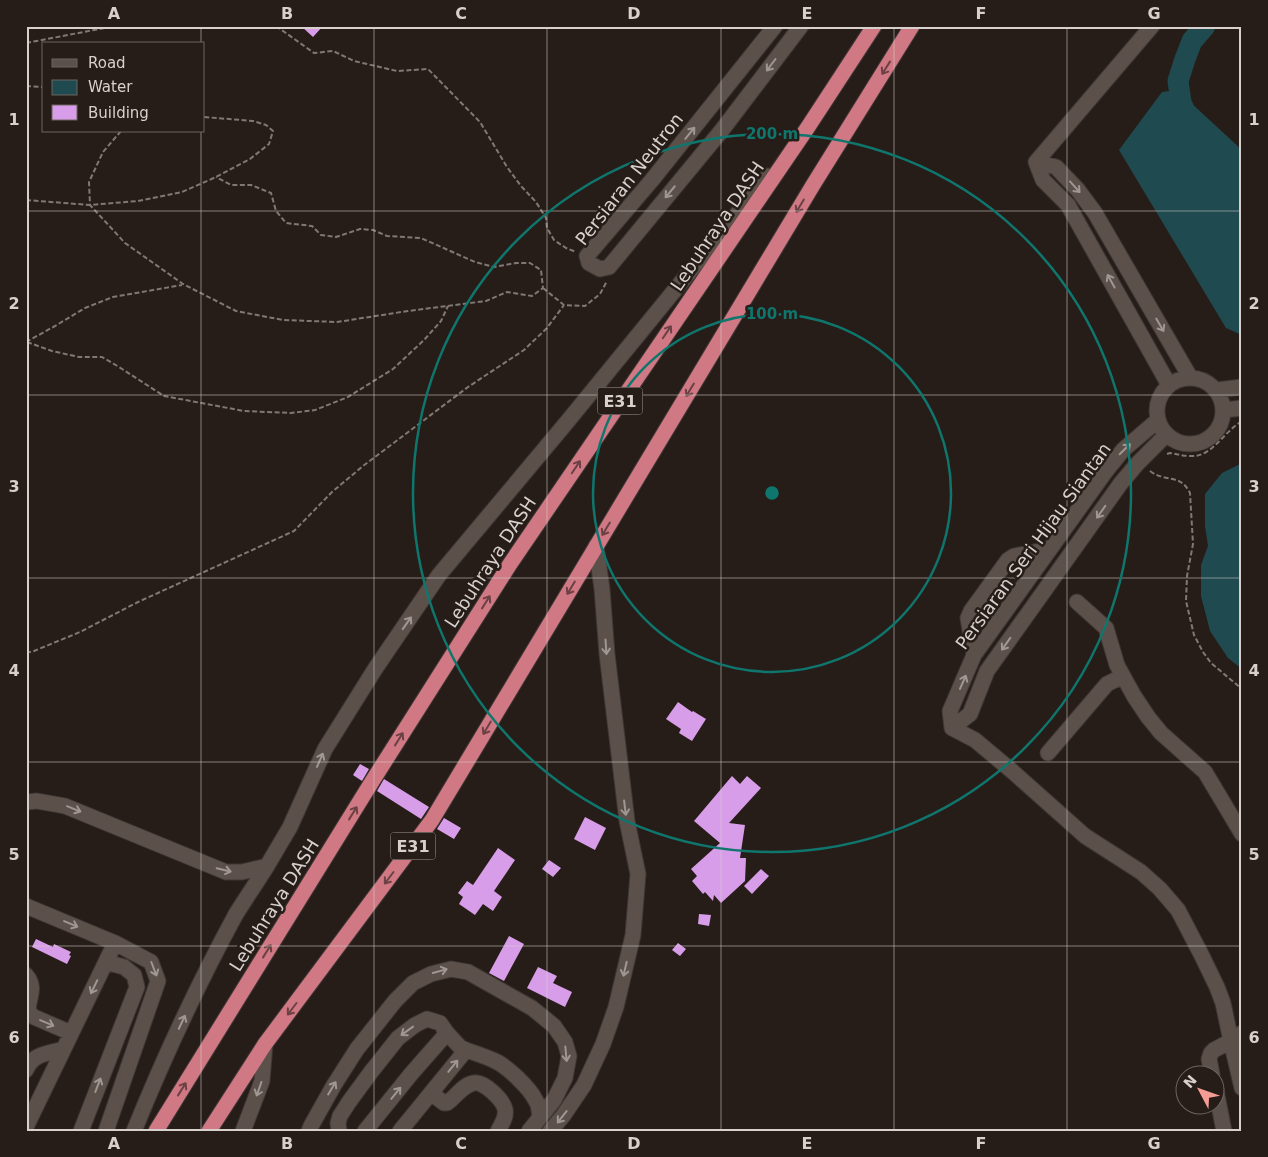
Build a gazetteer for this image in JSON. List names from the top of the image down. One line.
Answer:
{"streets":{"highway":["Lebuhraya DASH","E31"],"street":["Persiaran Neutron","Persiaran Seri Hijau Siantan"]},"legend":["Road","Water","Building"],"north":"top left","grid":{"columns":["A","B","C","D","E","F","G"],"rows":["1","2","3","4","5","6"]},"rings":["200 m","100 m"]}
